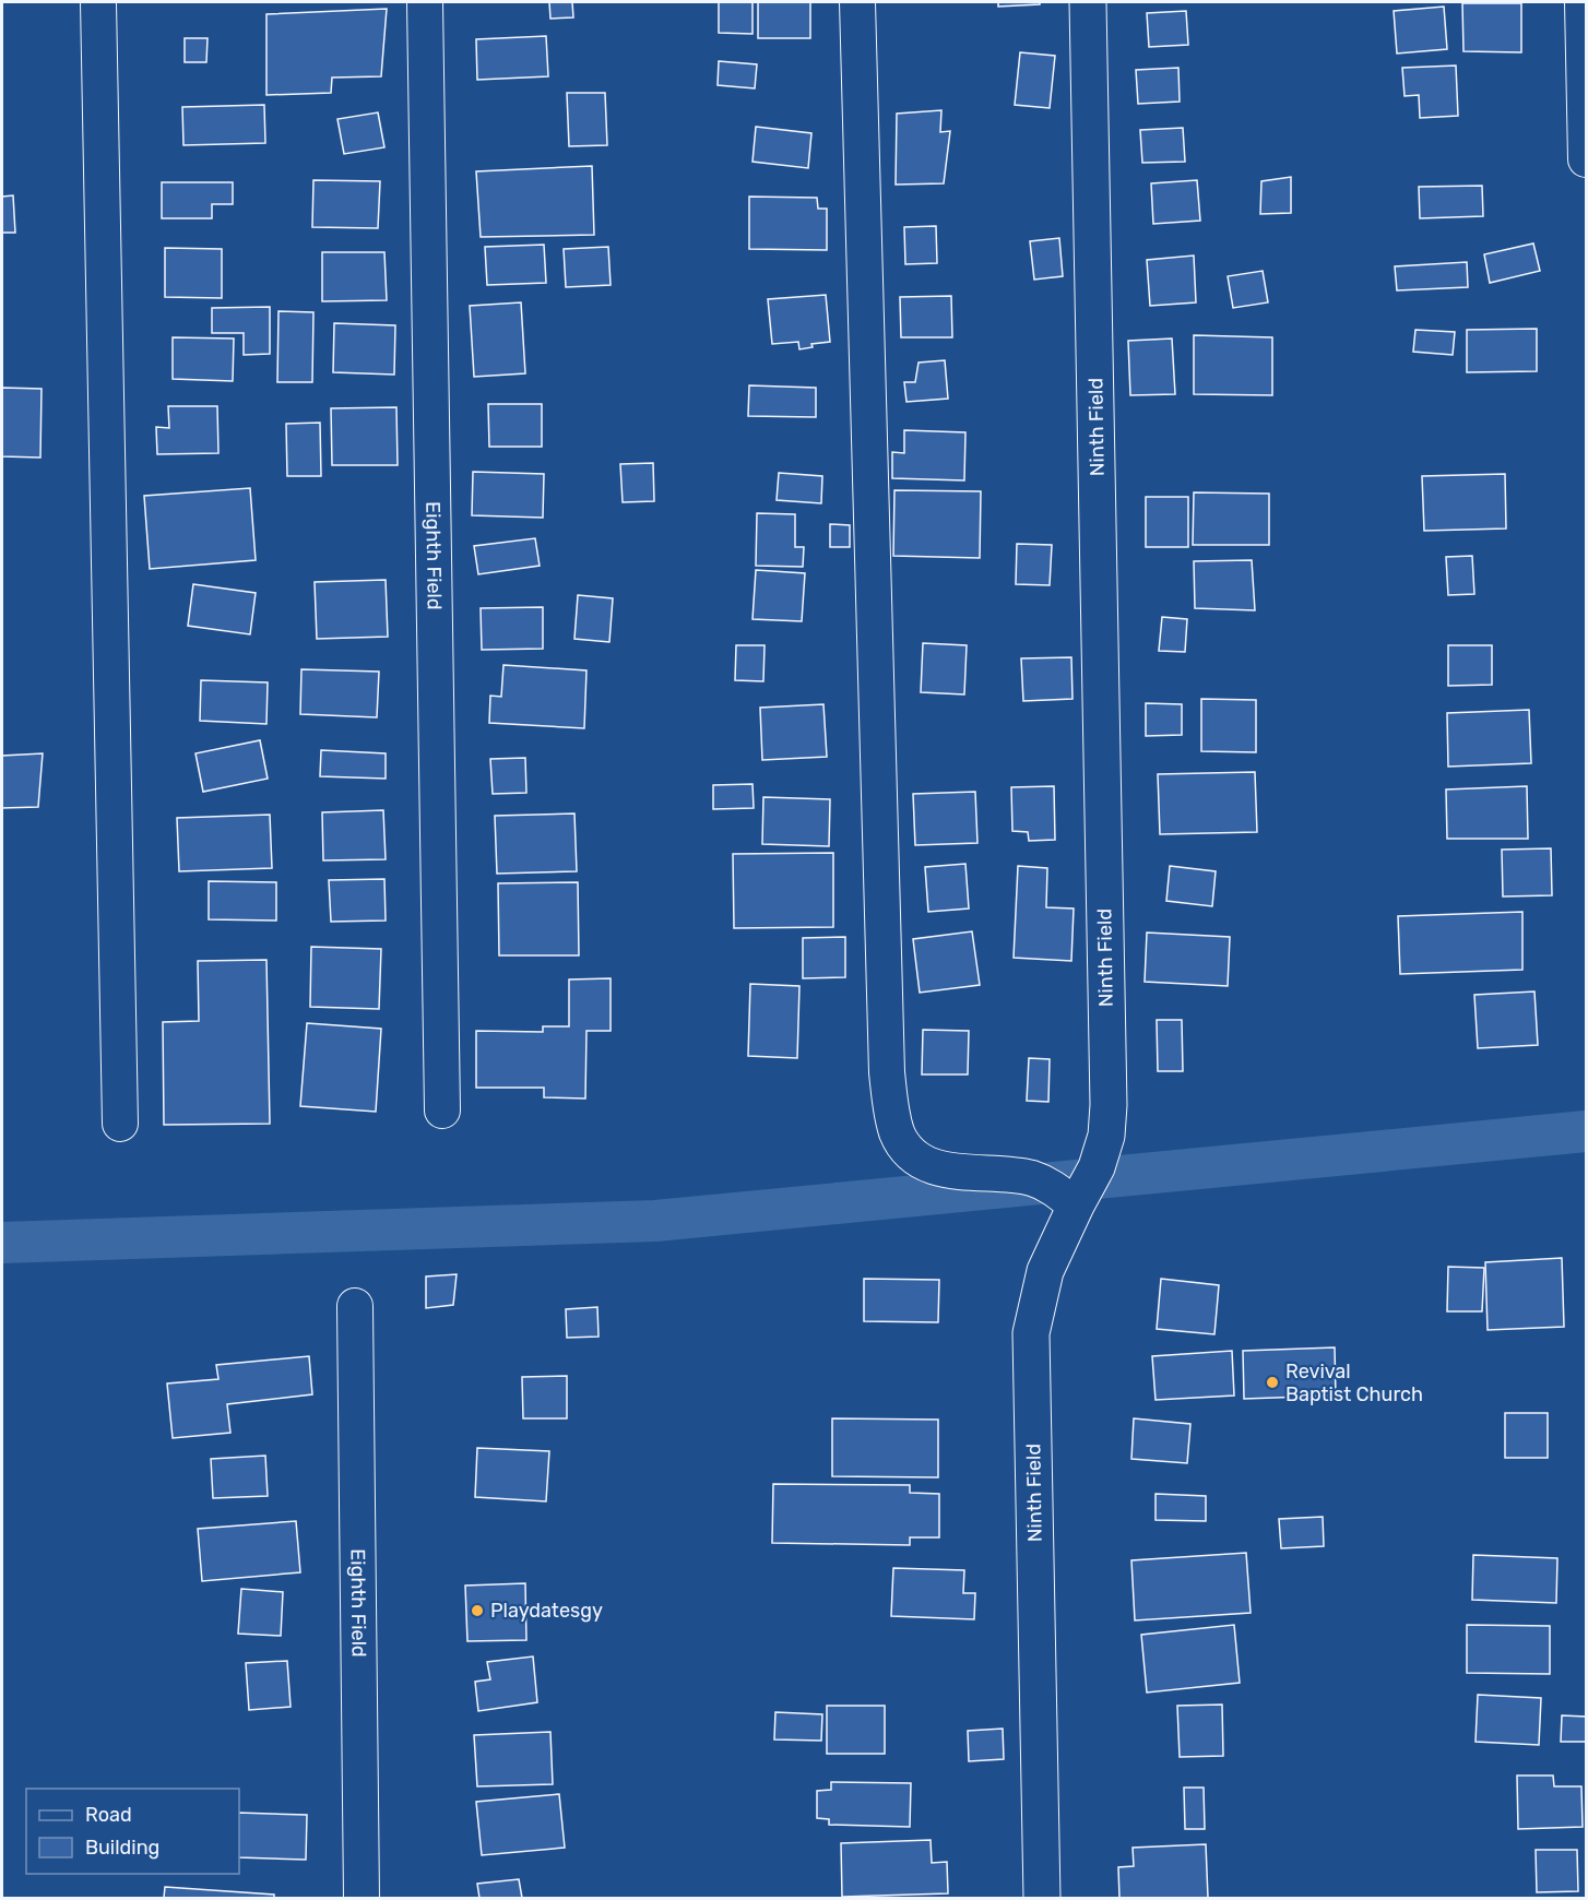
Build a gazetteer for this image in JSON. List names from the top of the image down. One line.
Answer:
{"streets":{"street":["Ninth Field","Eighth Field"]},"places":["Revival Baptist Church","Playdatesgy"],"legend":["Road","Building"]}
